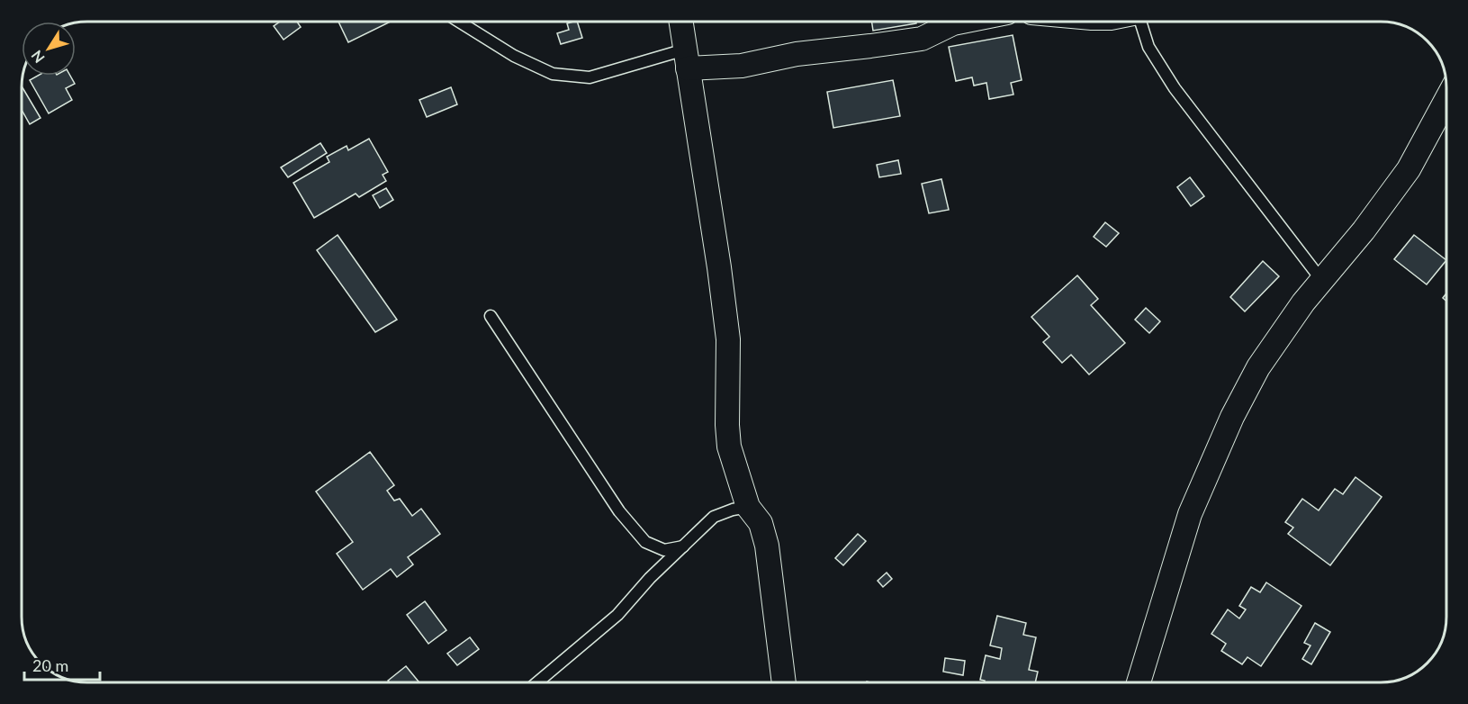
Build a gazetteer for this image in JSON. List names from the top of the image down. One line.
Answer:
{"scale_bar":"20 m","north":"bottom left"}
